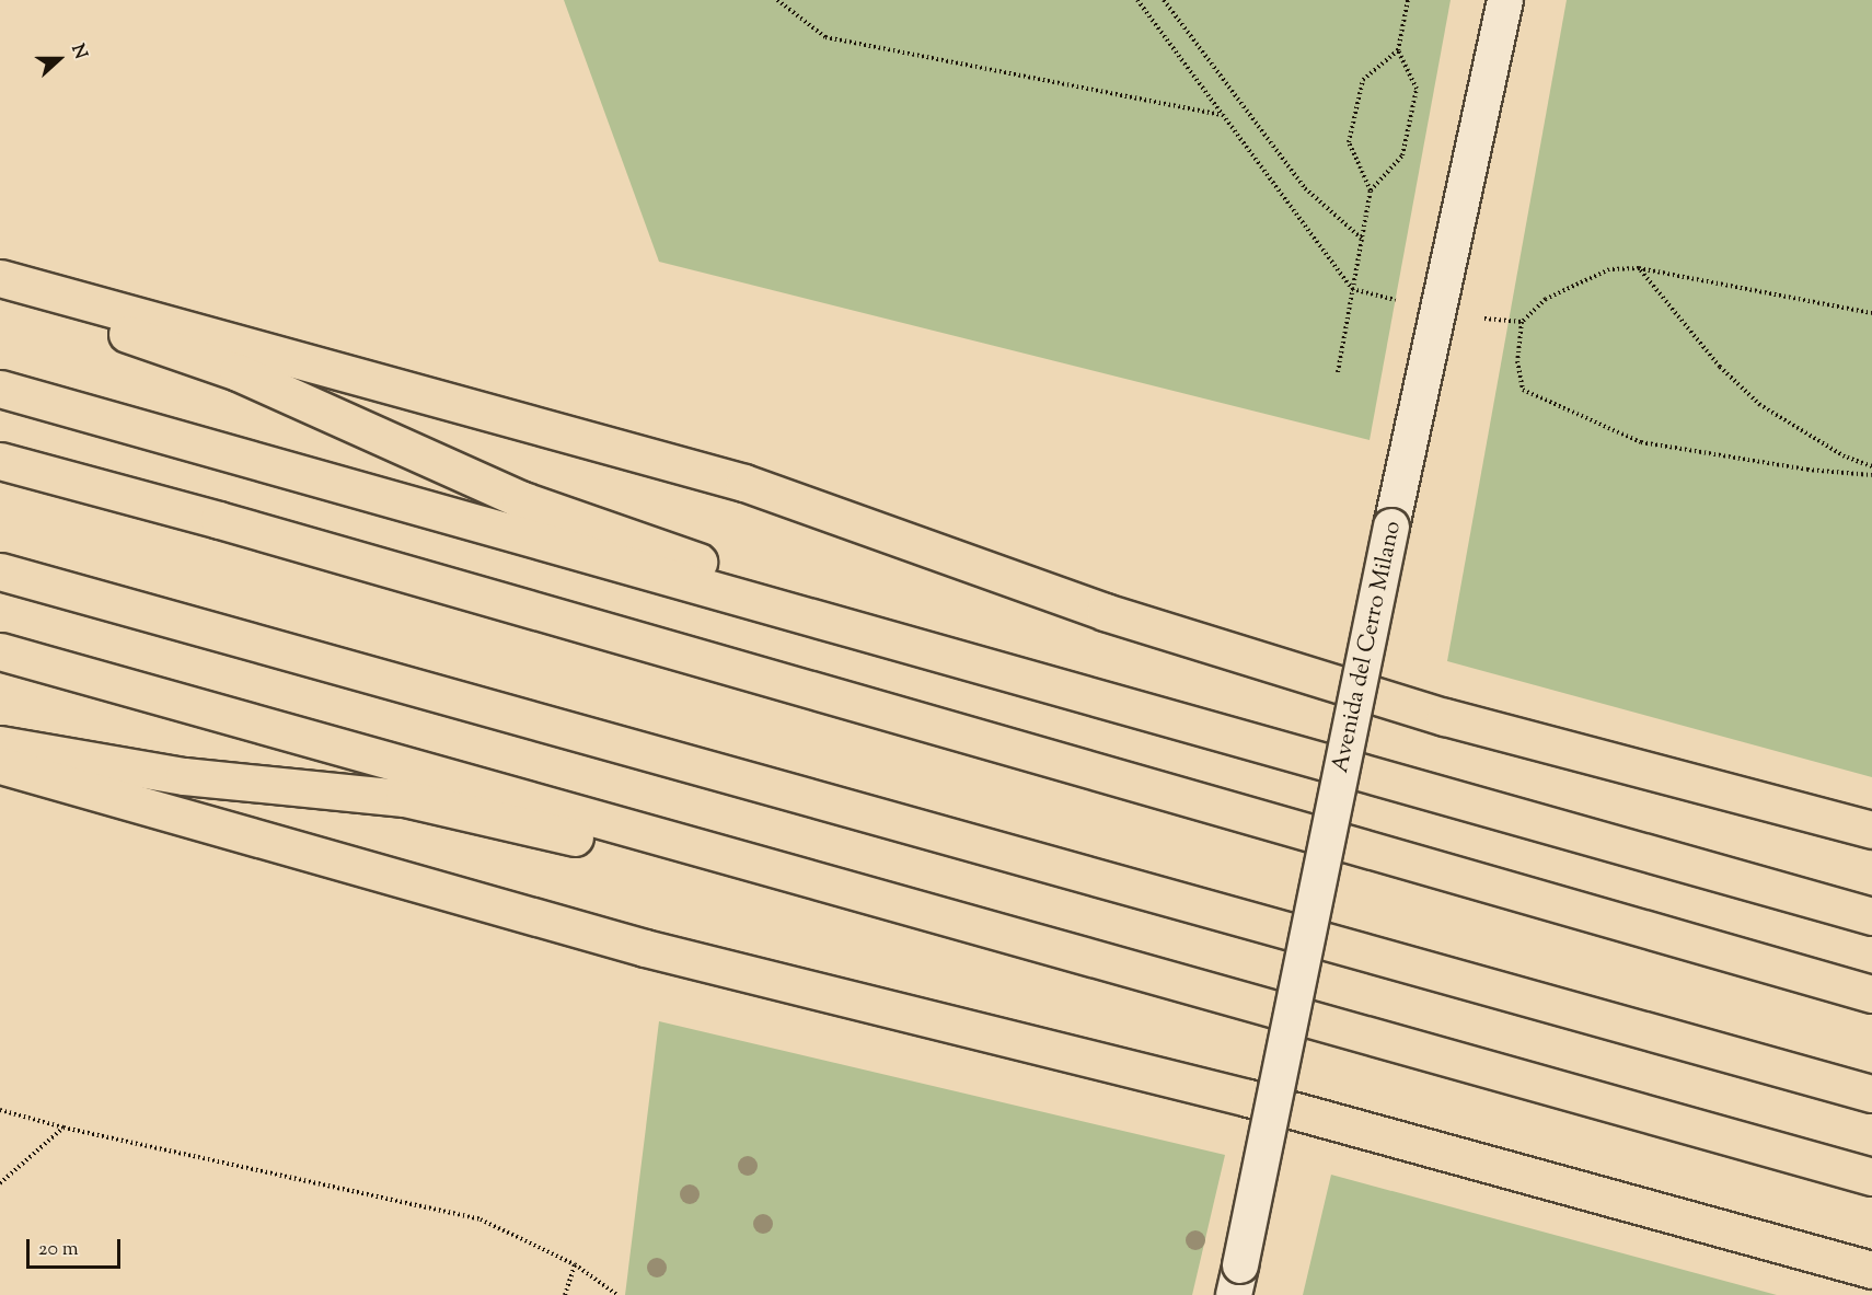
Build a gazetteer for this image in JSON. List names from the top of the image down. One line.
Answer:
{"streets":{"street":["Avenida del Cerro Milano"]},"scale_bar":"20 m","north":"right"}
